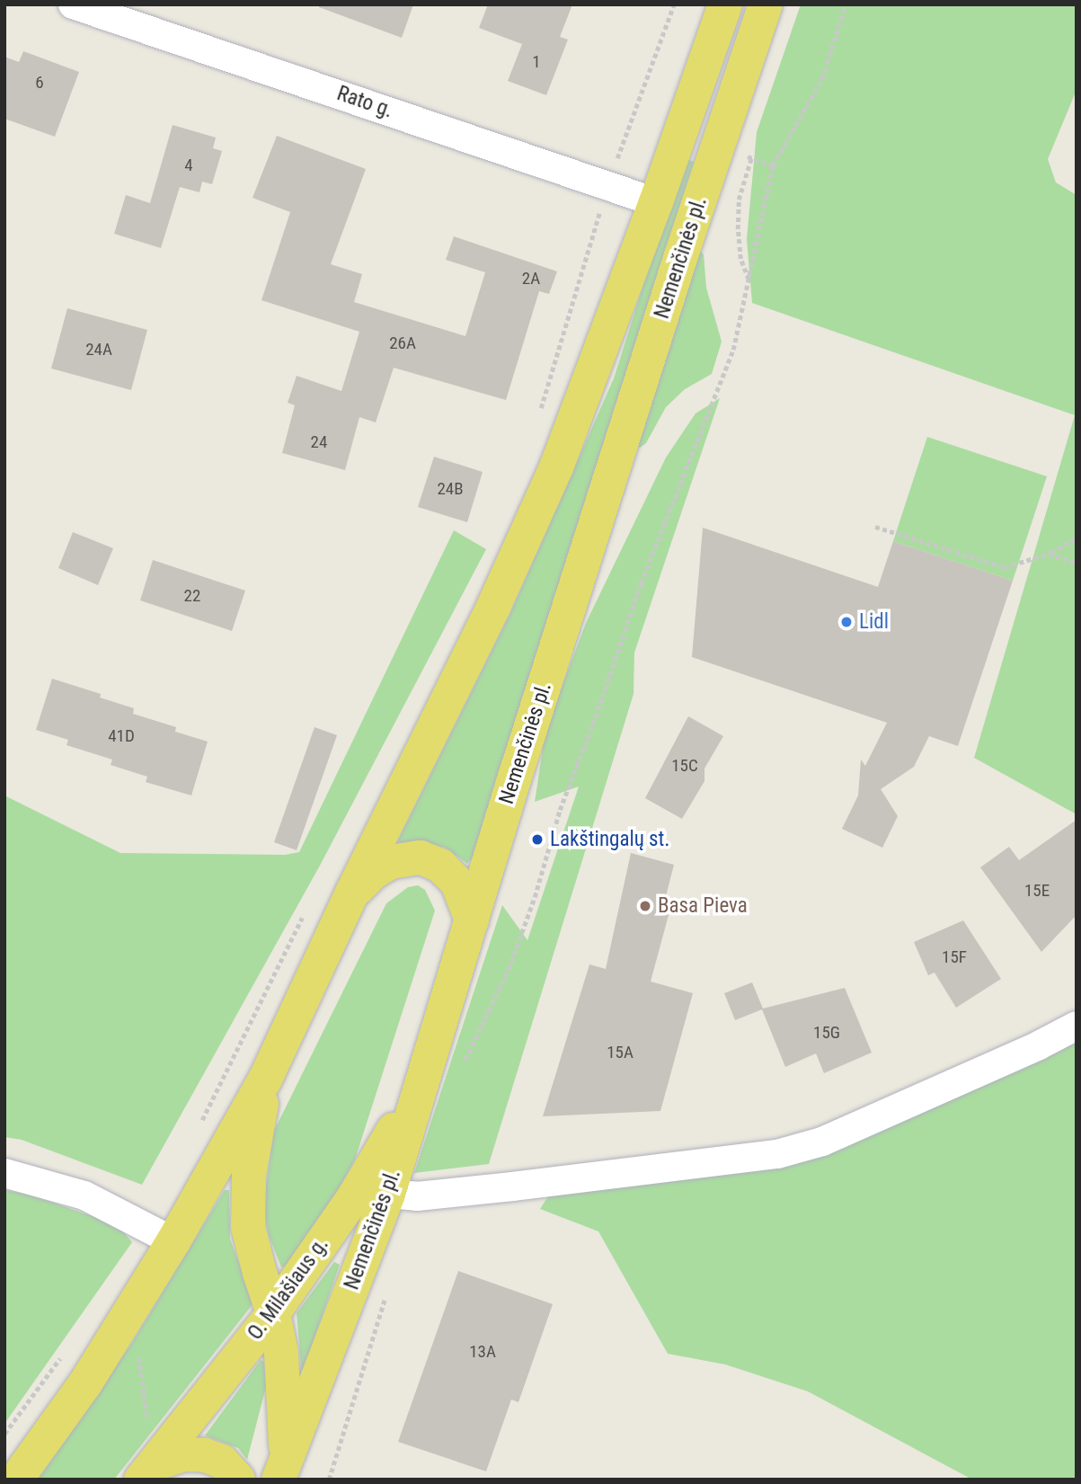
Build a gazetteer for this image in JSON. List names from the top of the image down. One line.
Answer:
{"streets":{"main road":["Nemenčinės pl.","O. Milašiaus g."],"street":["Rato g."]},"crossings":[["Rato g.","Nemenčinės pl."],["Nemenčinės pl.","O. Milašiaus g."]],"places":["Lidl","Lakštingalų st.","Basa Pieva"],"house_numbers":["1","6","4","2A","26A","24A","24","24B","22","41D","15C","15E","15F","15G","15A","13A"]}
